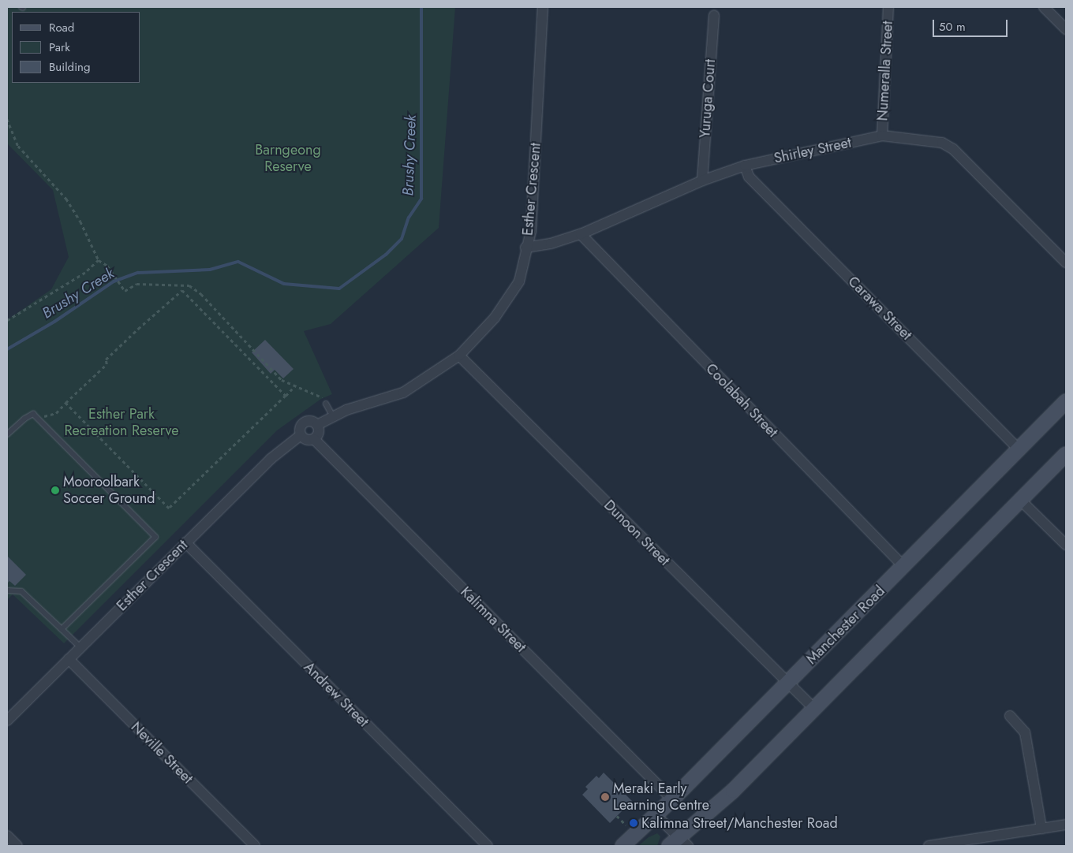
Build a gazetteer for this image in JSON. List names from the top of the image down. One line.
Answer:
{"streets":{"main road":["Manchester Road"],"street":["Numeralla Street","Yuruga Court","Shirley Street","Esther Crescent","Carawa Street","Coolabah Street","Dunoon Street","Kalimna Street","Andrew Street","Neville Street"]},"crossings":[["Numeralla Street","Shirley Street"],["Yuruga Court","Shirley Street"],["Shirley Street","Esther Crescent"],["Shirley Street","Carawa Street"],["Shirley Street","Coolabah Street"],["Esther Crescent","Dunoon Street"],["Esther Crescent","Kalimna Street"],["Esther Crescent","Andrew Street"],["Esther Crescent","Neville Street"],["Carawa Street","Manchester Road"],["Coolabah Street","Manchester Road"],["Dunoon Street","Manchester Road"],["Kalimna Street","Manchester Road"]],"water":["Brushy Creek"],"parks":["Barngeong Reserve","Esther Park Recreation Reserve"],"places":["Mooroolbark Soccer Ground","Meraki Early Learning Centre","Kalimna Street/Manchester Road"],"legend":["Road","Park","Building"],"scale_bar":"50 m"}
